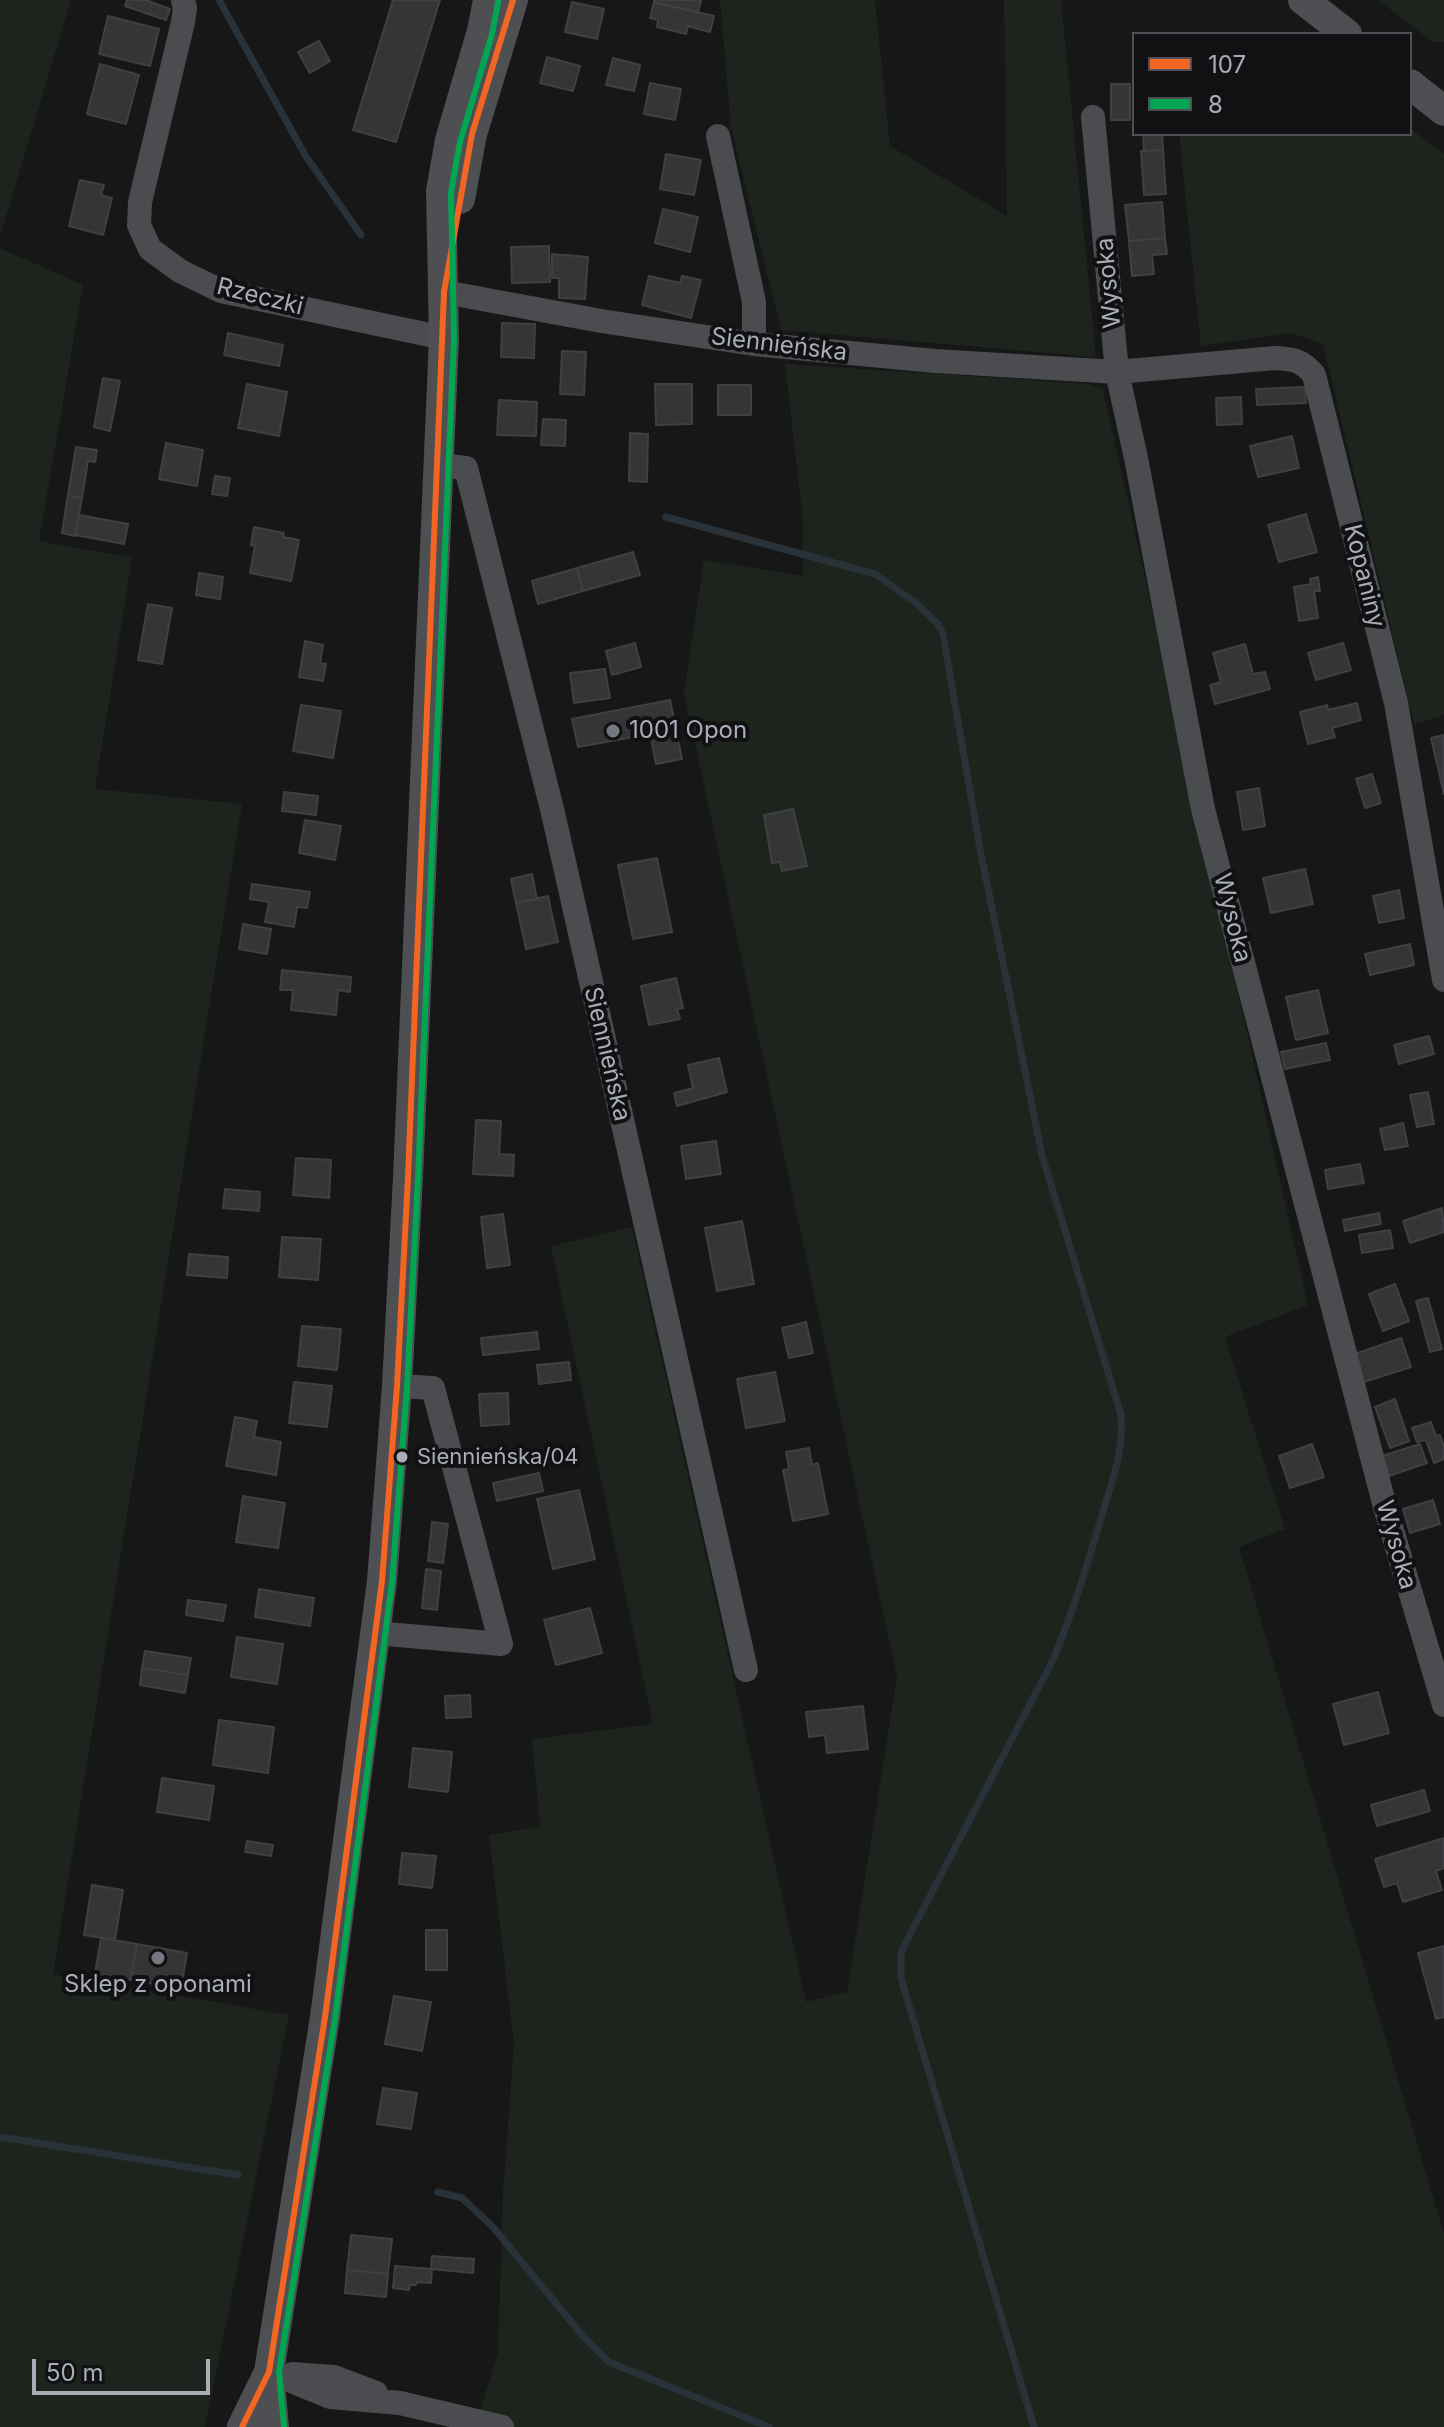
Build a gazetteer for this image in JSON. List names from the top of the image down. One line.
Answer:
{"streets":{"street":["Wysoka","Rzeczki","Siennieńska","Kopaniny"]},"crossings":[["Wysoka","Siennieńska"],["Wysoka","Kopaniny"],["Siennieńska","Kopaniny"]],"places":["1001 Opon","Siennieńska/04","Sklep z oponami"],"lines":["transit line 107","transit line 8"],"legend":["107","8"],"scale_bar":"50 m"}
